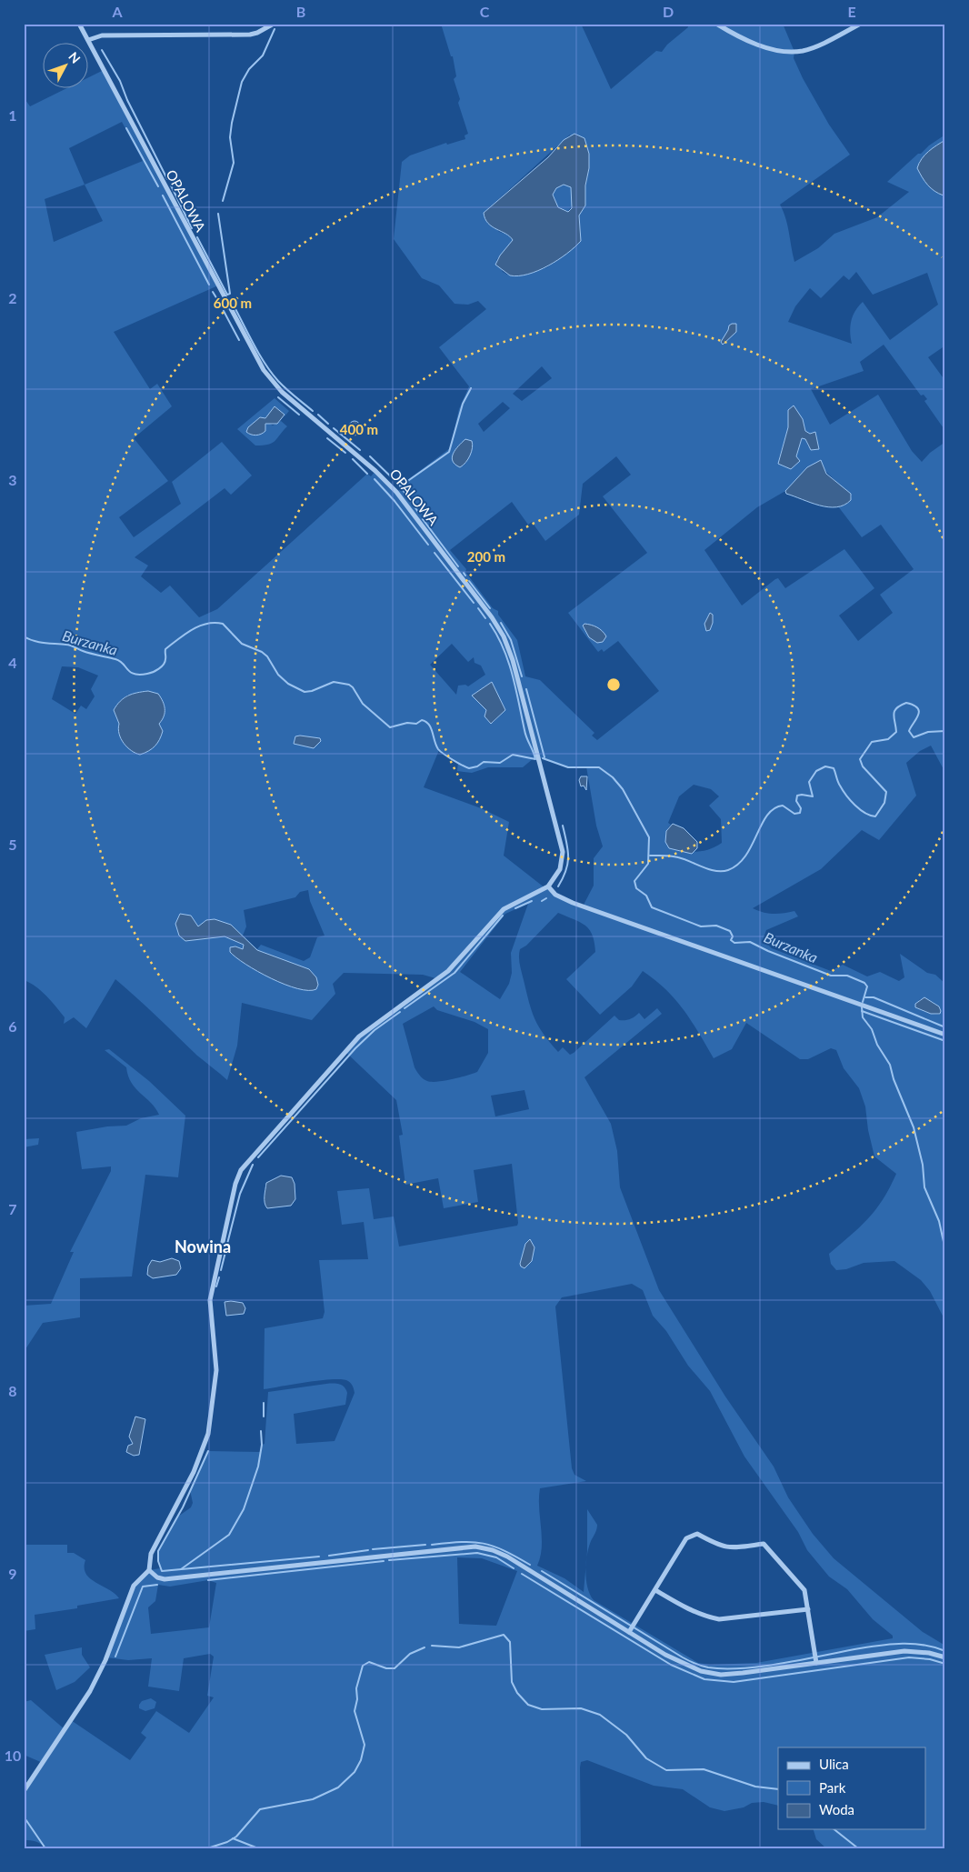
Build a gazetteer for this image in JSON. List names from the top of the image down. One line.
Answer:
{"streets":{"street":["OPALOWA"]},"districts":["Nowina"],"water":["Burzanka"],"legend":["Ulica","Park","Woda"],"north":"top right","grid":{"columns":["A","B","C","D","E"],"rows":["1","2","3","4","5","6","7","8","9","10"]},"rings":["600 m","400 m","200 m"]}
